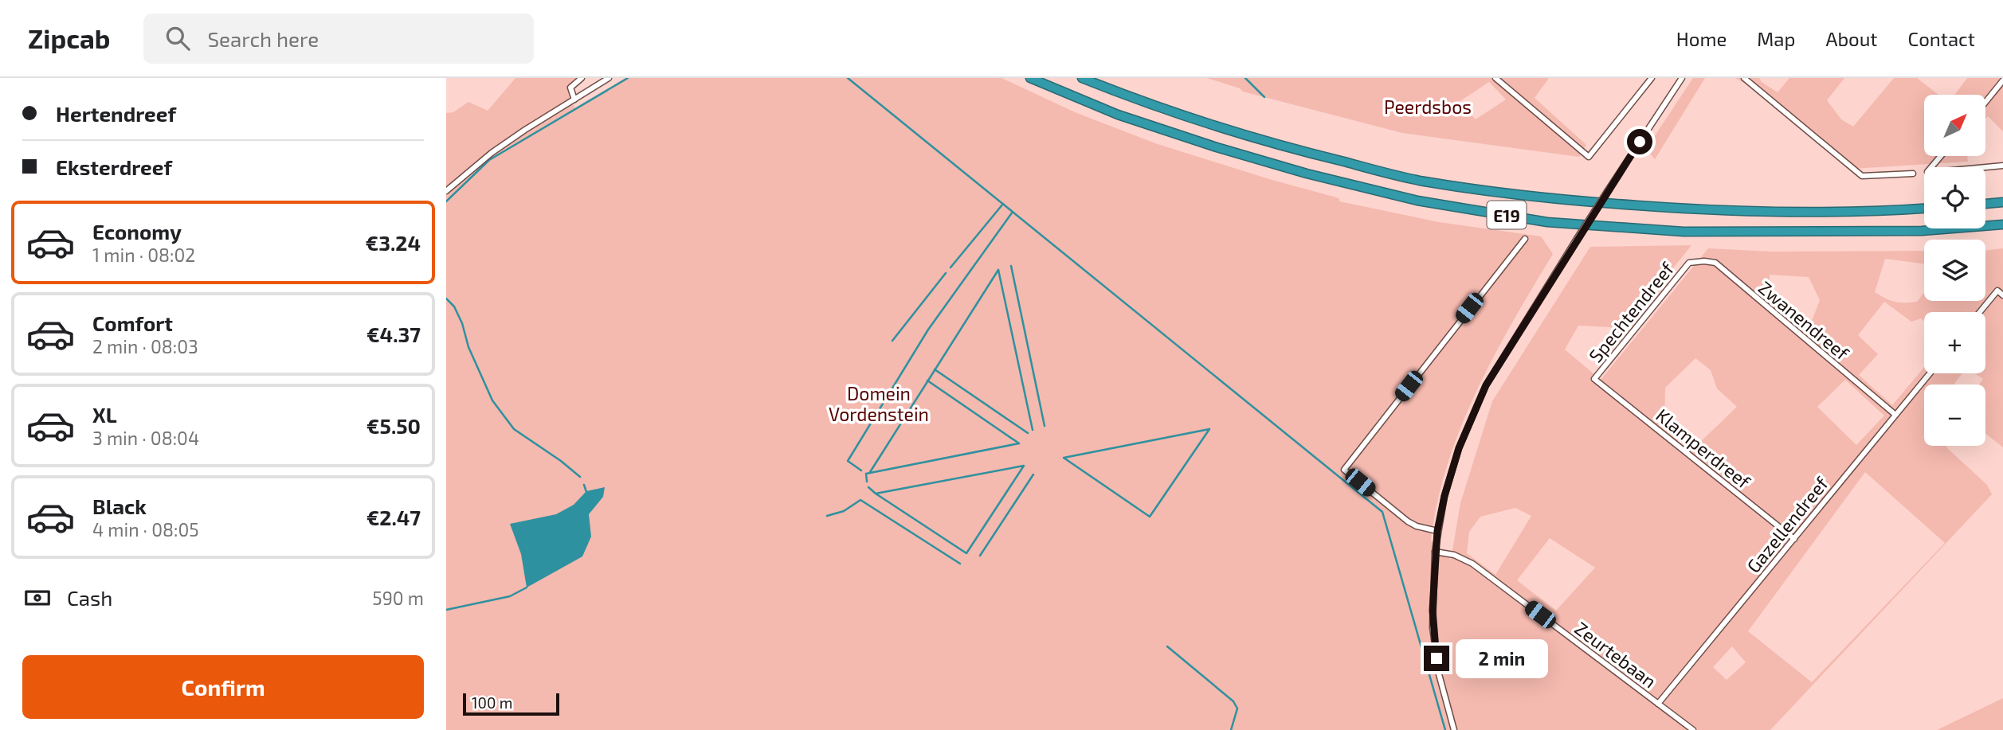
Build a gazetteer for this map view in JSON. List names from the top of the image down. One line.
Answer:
{"streets":{"highway":["E19"],"street":["Spechtendreef","Zwanendreef","Klamperdreef","Gazellendreef","Zeurtebaan"]},"crossings":[["Spechtendreef","Zwanendreef"],["Spechtendreef","Klamperdreef"],["Zwanendreef","Gazellendreef"],["Klamperdreef","Gazellendreef"],["Gazellendreef","Zeurtebaan"]],"parks":["Peerdsbos","Domein Vordenstein"],"scale_bar":"100 m","north":"top right","page":{"header":"Zipcab","search":"Search here","nav":["Home","Map","About","Contact"],"banner":["Hertendreef","Eksterdreef"],"map_buttons":["+","−"],"list":[{"name":"Economy","note":"1 min · 08:02","value":"€3.24"},{"name":"Comfort","note":"2 min · 08:03","value":"€4.37"},{"name":"XL","note":"3 min · 08:04","value":"€5.50"},{"name":"Black","note":"4 min · 08:05","value":"€2.47"}],"pay":["Cash","590 m"],"bubble":"2 min","buttons":"Confirm","scale":"100 m"}}
